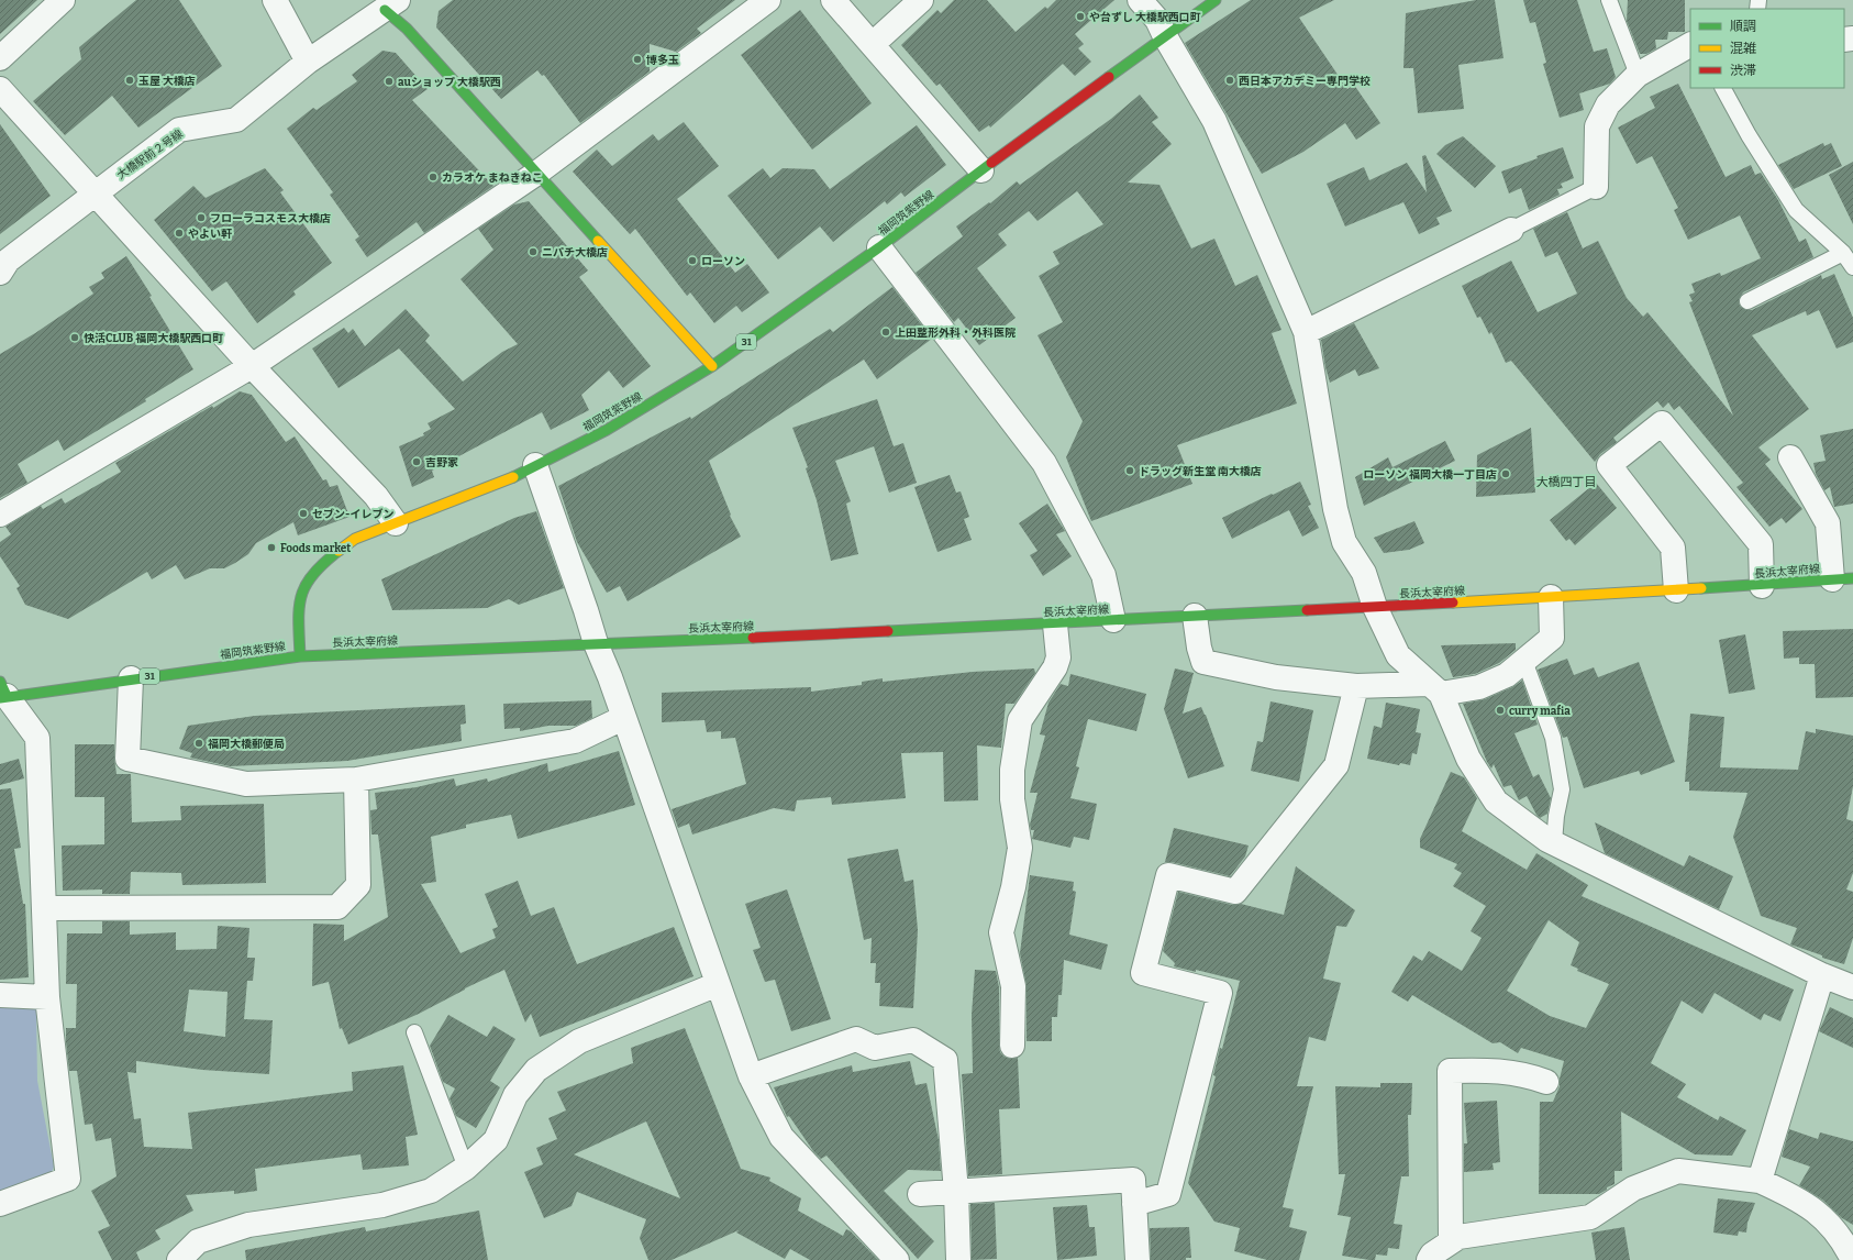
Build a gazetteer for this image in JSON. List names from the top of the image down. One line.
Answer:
{"streets":{"street":["大橋駅前２号線","福岡筑紫野線","31","長浜太宰府線"]},"crossings":[["福岡筑紫野線","長浜太宰府線"]],"districts":["大橋四丁目"],"places":["や台ずし 大橋駅西口町","博多玉","玉屋 大橋店","西日本アカデミー専門学校","auショップ 大橋駅西","カラオケ まねきねこ","フローラコスモス大橋店","やよい軒","ニパチ大橋店","ローソン","上田整形外科・外科医院","快活CLUB 福岡大橋駅西口町","吉野家","ドラッグ新生堂 南大橋店","ローソン 福岡大橋一丁目店","セブン-イレブン","Foods market","curry mafia","福岡大橋郵便局"],"legend":["順調","混雑","渋滞"]}
